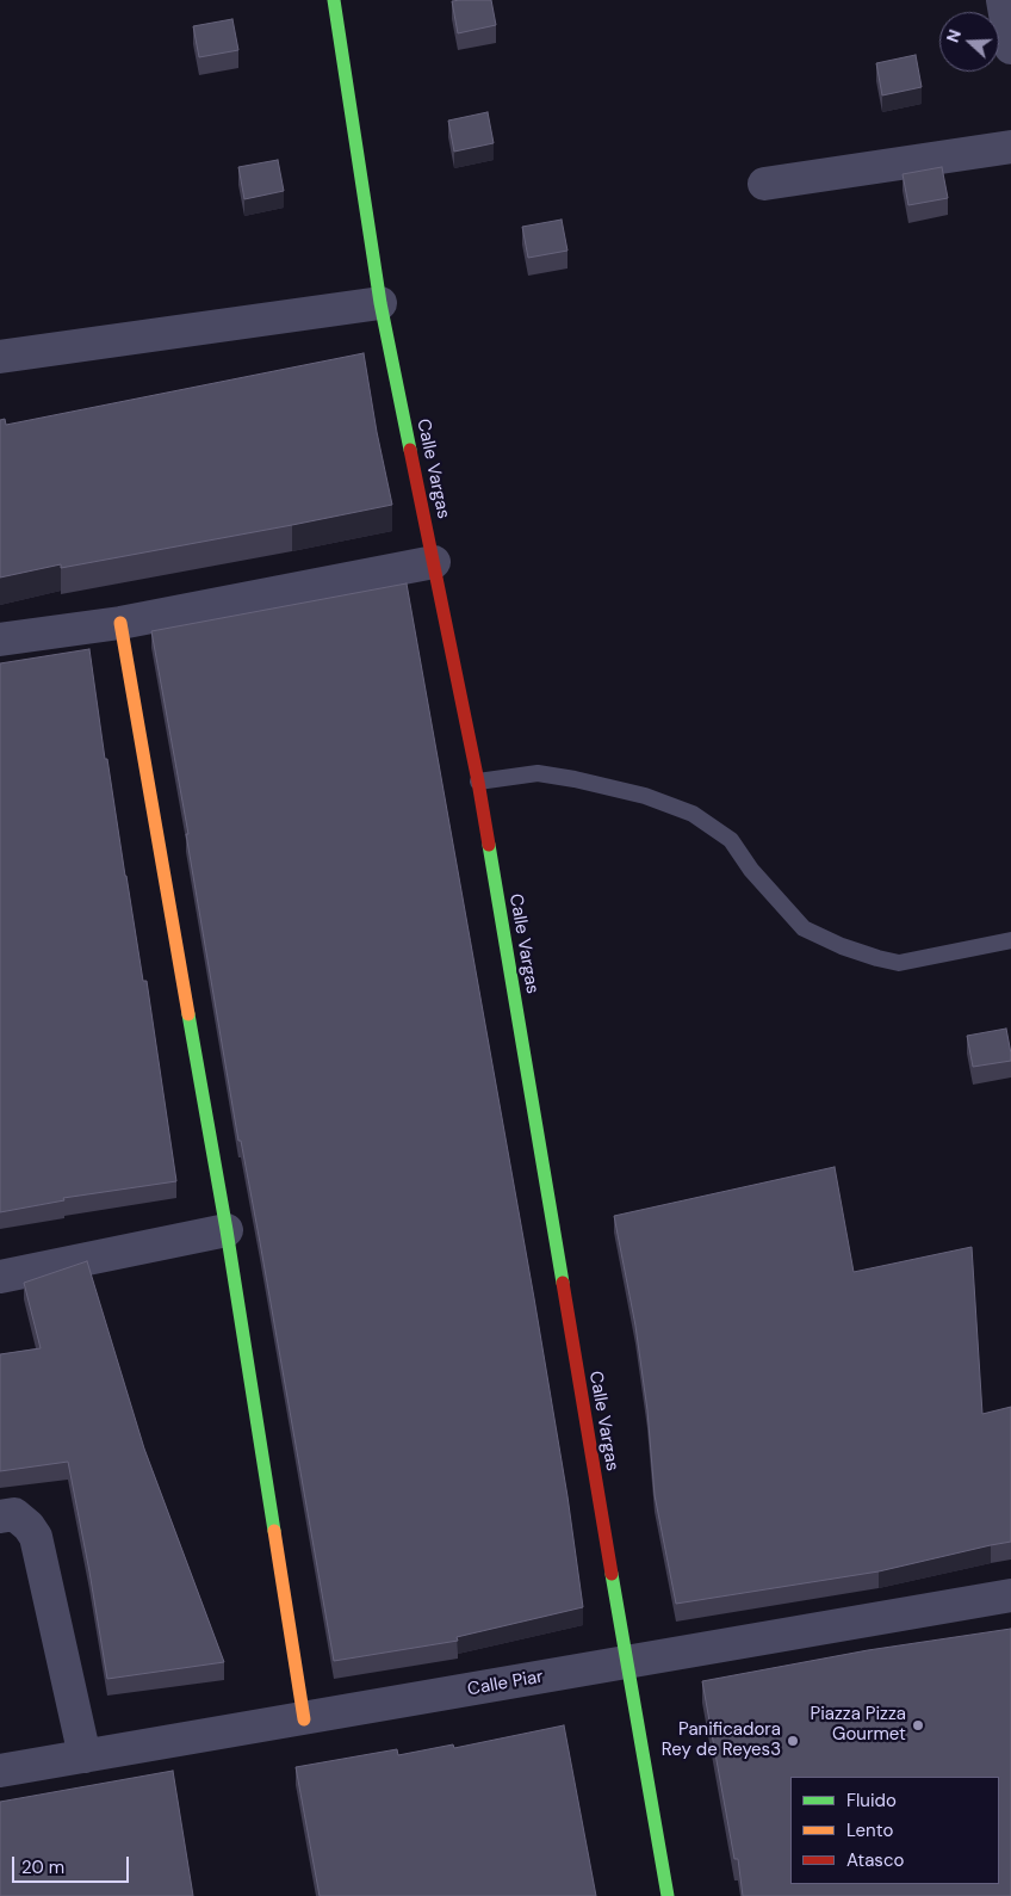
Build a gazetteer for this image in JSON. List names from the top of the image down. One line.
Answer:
{"streets":{"street":["Calle Vargas","Calle Piar"]},"crossings":[["Calle Vargas","Calle Piar"]],"places":["Piazza Pizza Gourmet","Panificadora Rey de Reyes3"],"legend":["Fluido","Lento","Atasco"],"scale_bar":"20 m","north":"left"}
